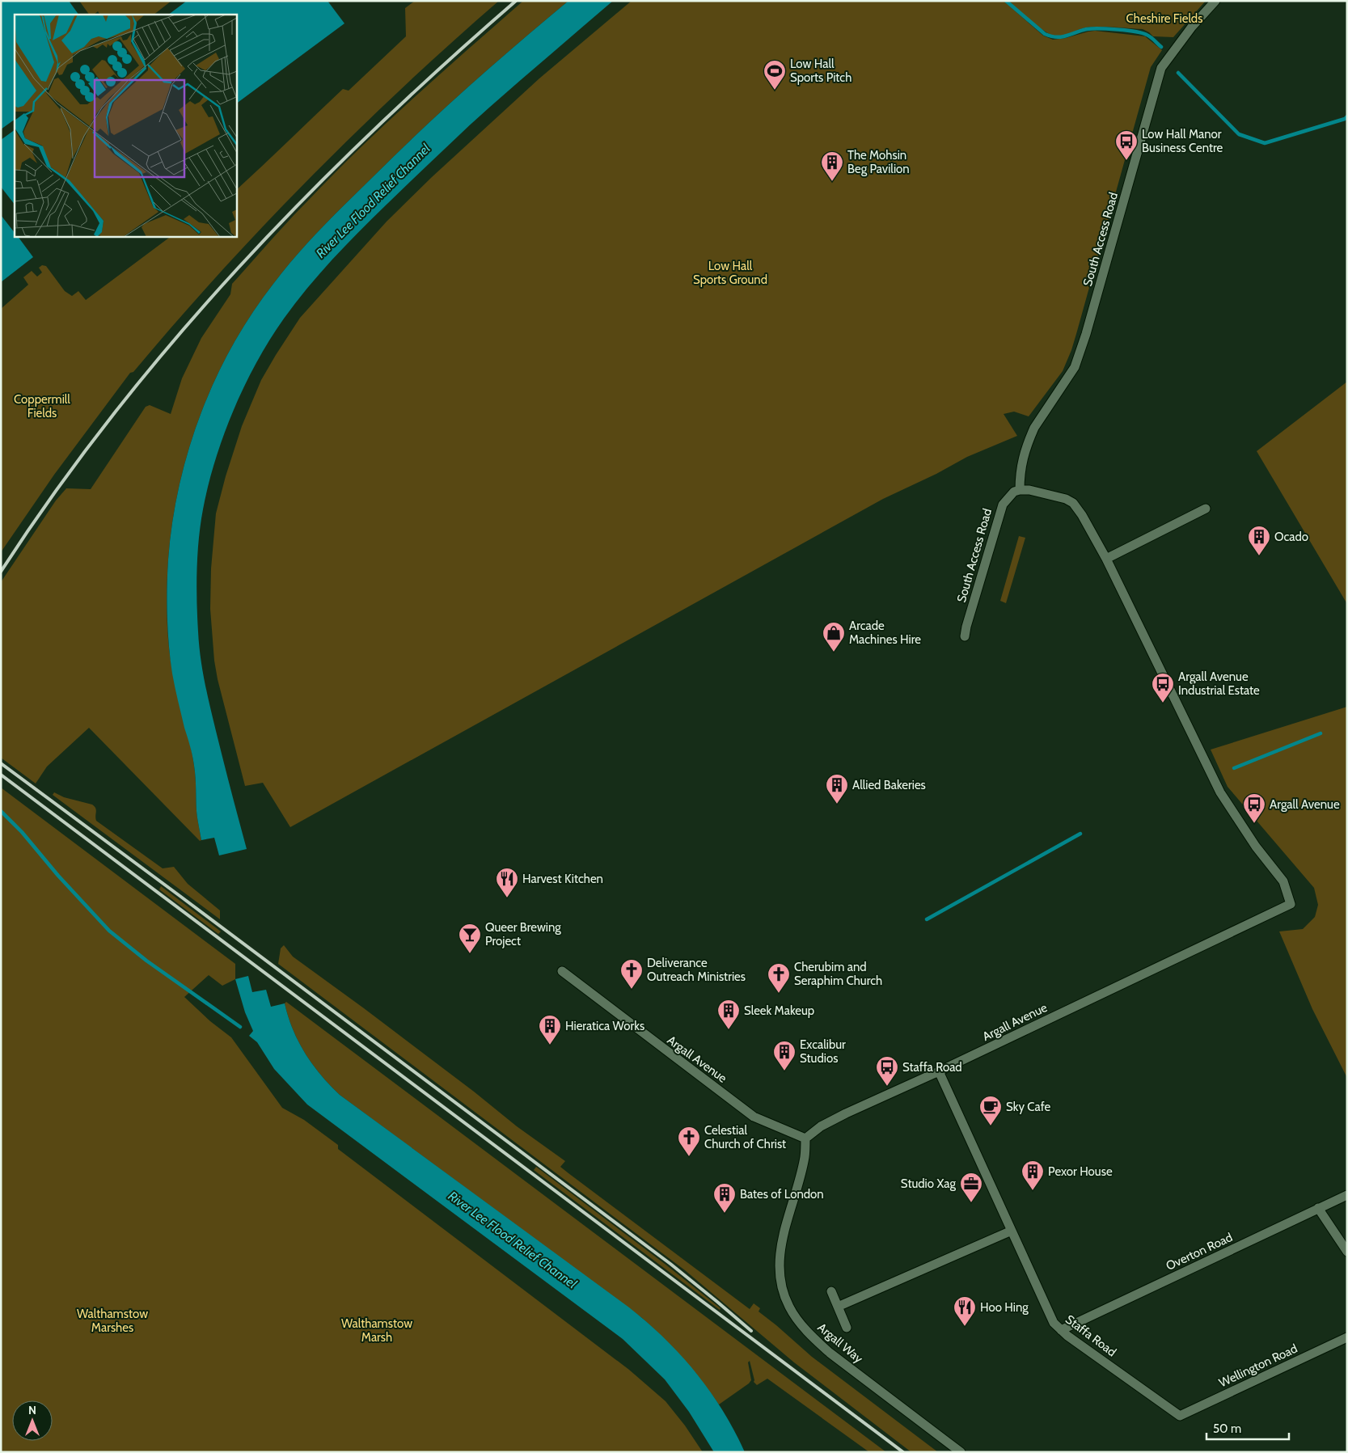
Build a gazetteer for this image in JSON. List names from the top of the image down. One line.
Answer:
{"streets":{"street":["South Access Road","Argall Avenue","Overton Road","Staffa Road","Argall Way","Wellington Road"]},"crossings":[["Argall Avenue","Staffa Road"],["Argall Avenue","Argall Way"],["Overton Road","Staffa Road"],["Staffa Road","Wellington Road"]],"water":["River Lee Flood Relief Channel"],"parks":["Cheshire Fields","Low Hall Sports Ground","Coppermill Fields","Walthamstow Marshes","Walthamstow Marsh"],"places":{"sports":["Low Hall Sports Pitch"],"bus stop":["Low Hall Manor Business Centre","Argall Avenue Industrial Estate","Argall Avenue","Staffa Road"],"building":["The Mohsin Beg Pavilion","Ocado","Allied Bakeries","Sleek Makeup","Hieratica Works","Excalibur Studios","Pexor House","Bates of London"],"shop":["Arcade Machines Hire"],"restaurant":["Harvest Kitchen","Hoo Hing"],"bar":["Queer Brewing Project"],"church":["Deliverance Outreach Ministries","Cherubim and Seraphim Church","Celestial Church of Christ"],"cafe":["Sky Cafe"],"office":["Studio Xag"]},"scale_bar":"50 m","north":"top"}
